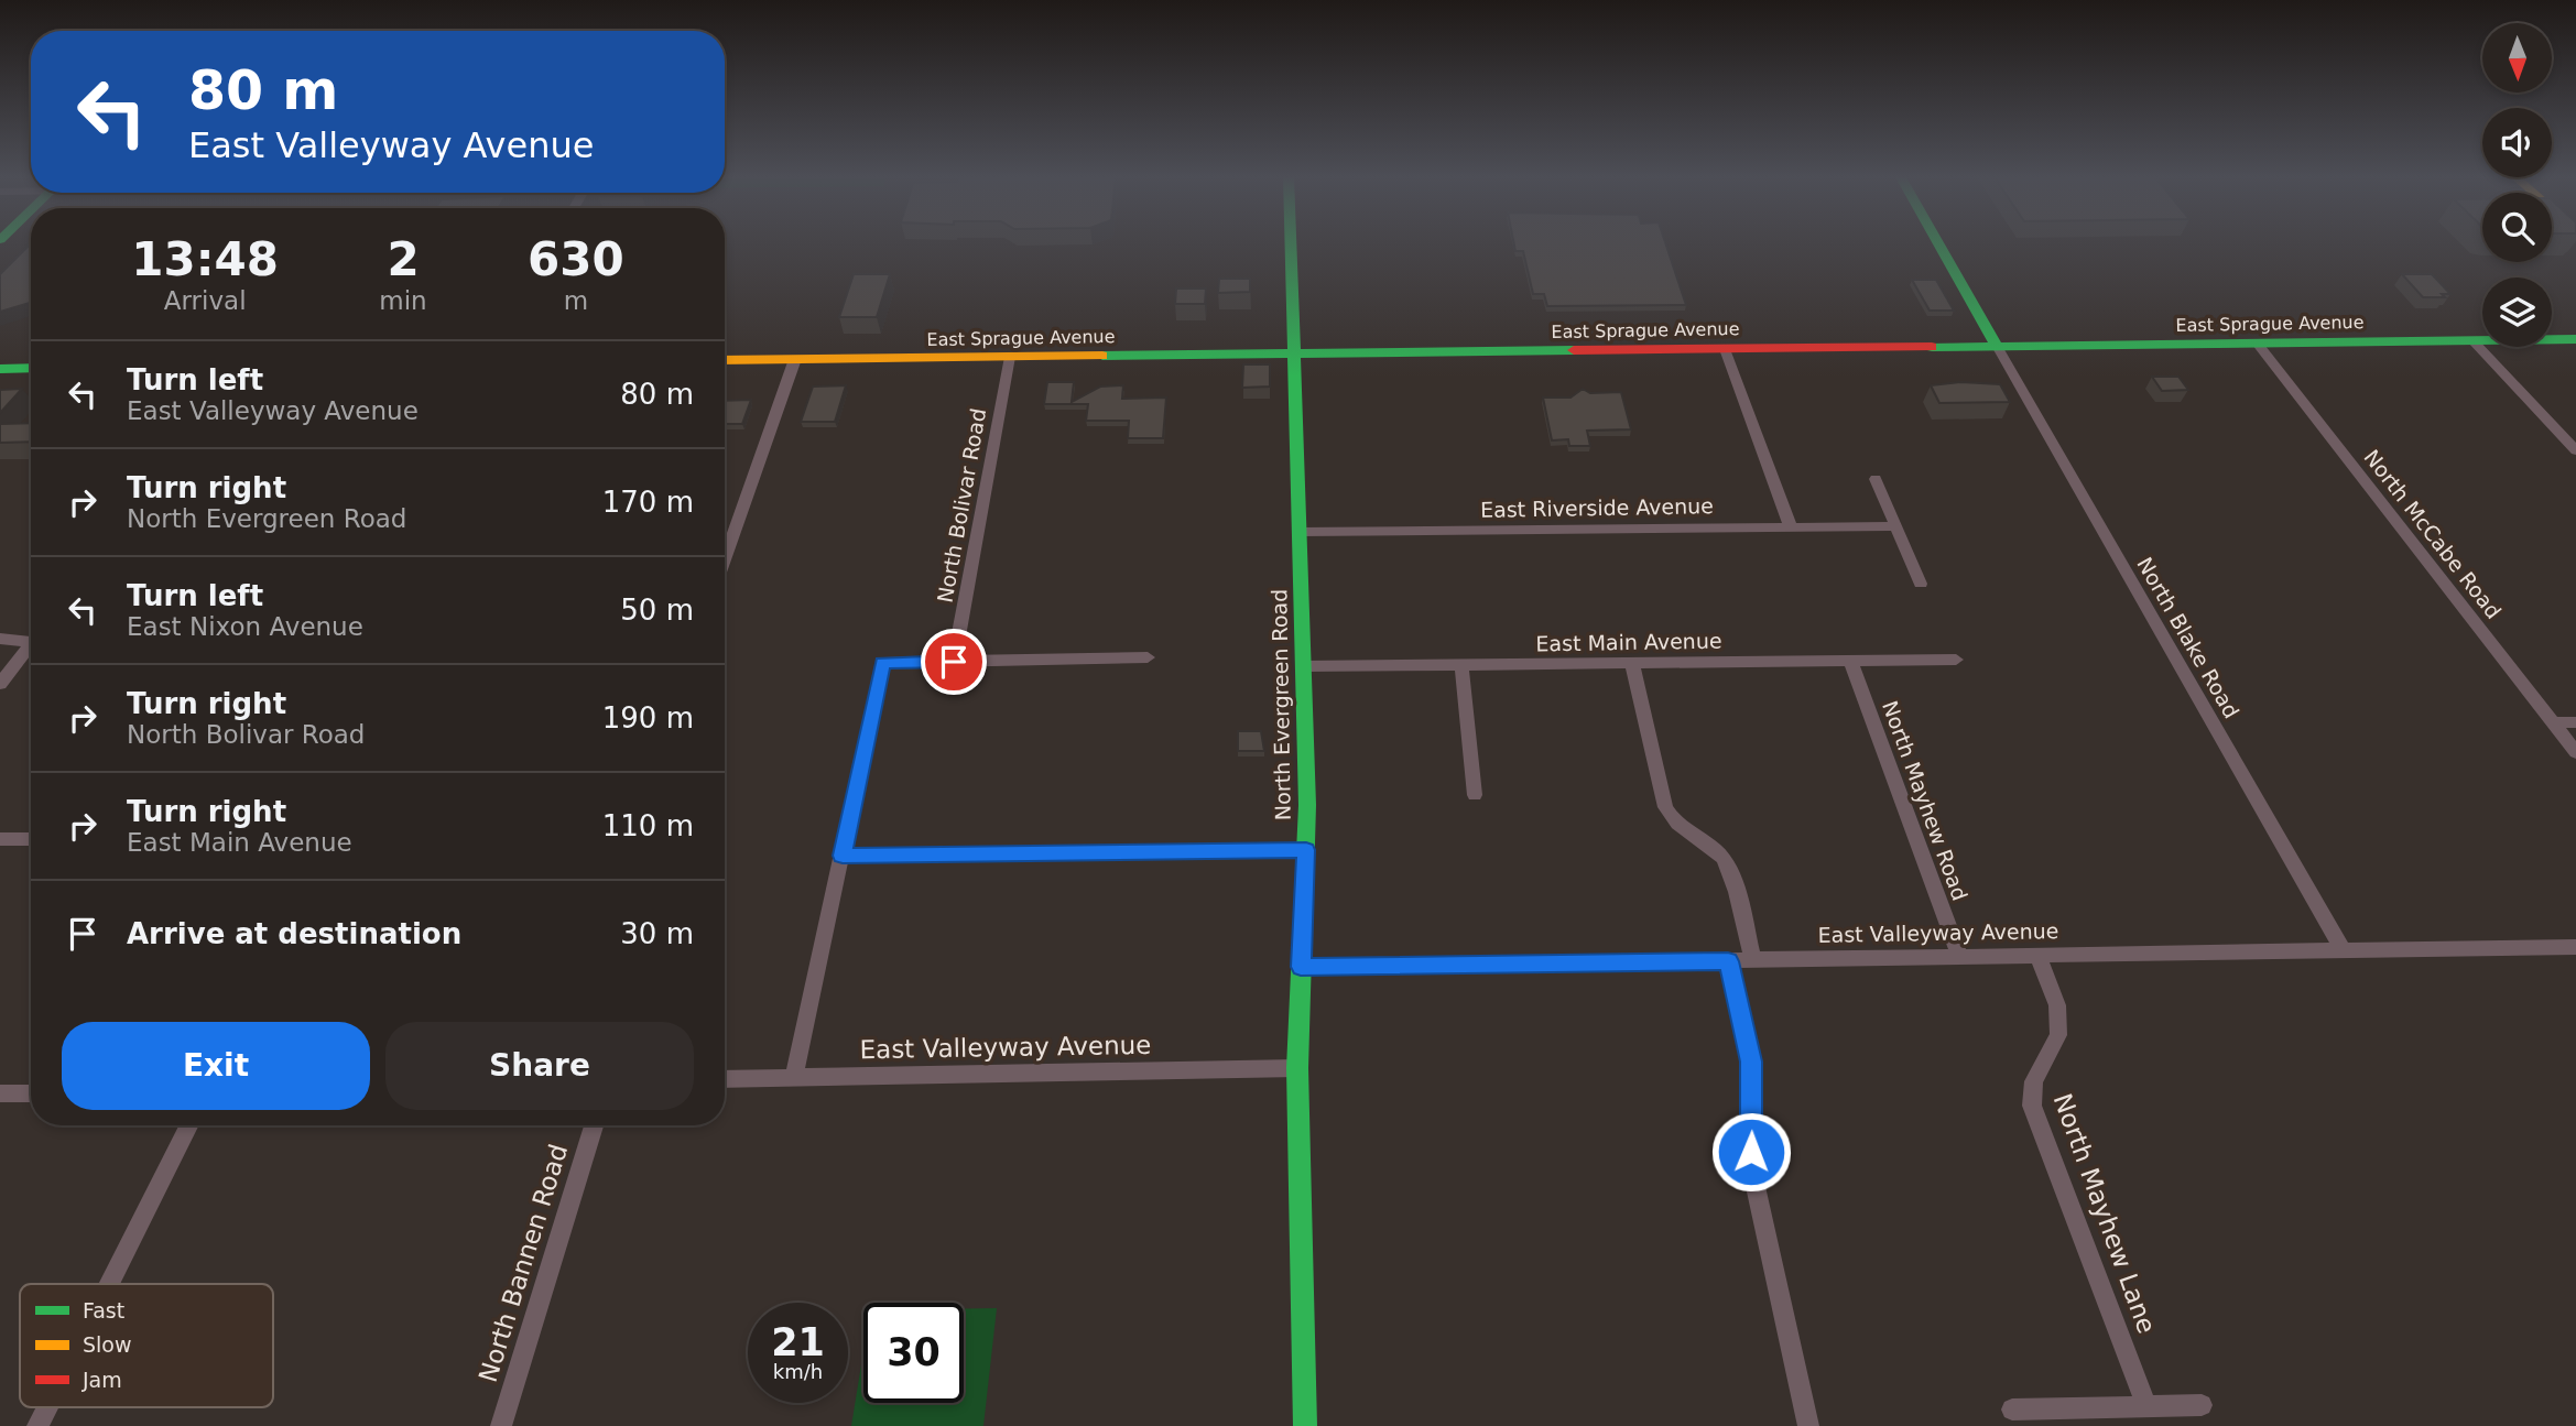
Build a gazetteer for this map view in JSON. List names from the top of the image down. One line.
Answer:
{"streets":{"main road":["East Sprague Avenue","North Evergreen Road"],"street":["North Bolivar Road","East Riverside Avenue","North McCabe Road","North Blake Road","East Main Avenue","North Mayhew Road","East Valleyway Avenue","North Mayhew Lane","North Bannen Road"]},"crossings":[["East Sprague Avenue","North Bolivar Road"],["East Sprague Avenue","North McCabe Road"],["East Sprague Avenue","North Blake Road"],["East Sprague Avenue","North Evergreen Road"],["East Riverside Avenue","North Evergreen Road"],["North Blake Road","East Valleyway Avenue"],["East Main Avenue","North Evergreen Road"],["East Main Avenue","North Mayhew Road"],["North Evergreen Road","East Valleyway Avenue"],["North Mayhew Road","East Valleyway Avenue"],["East Valleyway Avenue","North Mayhew Lane"]],"legend":["Fast","Slow","Jam"],"north":"bottom","page":{"turn":["80 m","East Valleyway Avenue"],"eta":["13:48","Arrival","2","min","630","m"],"list":[{"name":"Turn left","note":"East Valleyway Avenue","value":"80 m"},{"name":"Turn right","note":"North Evergreen Road","value":"170 m"},{"name":"Turn left","note":"East Nixon Avenue","value":"50 m"},{"name":"Turn right","note":"North Bolivar Road","value":"190 m"},{"name":"Turn right","note":"East Main Avenue","value":"110 m"},{"name":"Arrive at destination","value":"30 m"}],"buttons":["Exit","Share"],"speed":"21 km/h","limit":"30"}}
